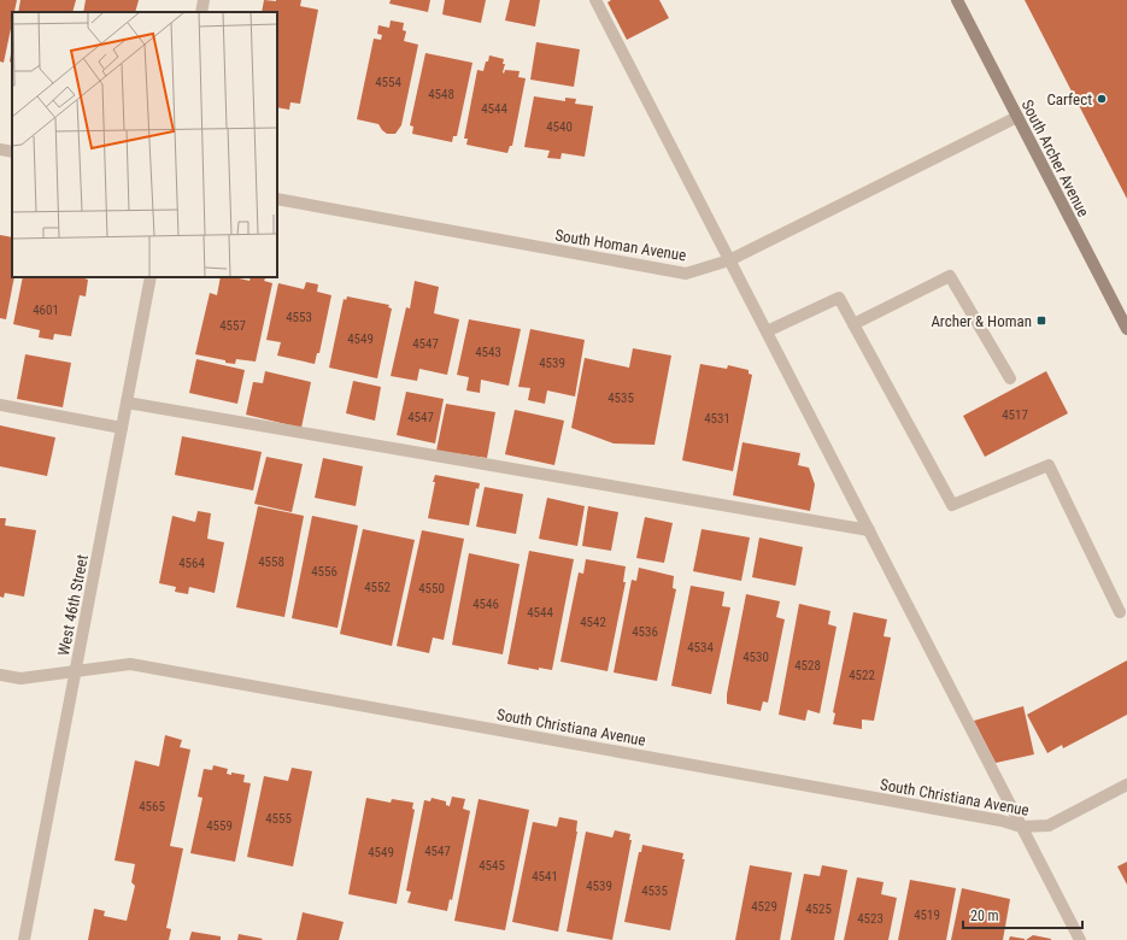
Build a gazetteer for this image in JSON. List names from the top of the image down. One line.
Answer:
{"streets":{"main road":["South Archer Avenue"],"street":["South Homan Avenue","West 46th Street","South Christiana Avenue"]},"crossings":[["South Archer Avenue","South Homan Avenue"],["West 46th Street","South Christiana Avenue"]],"places":{"other":["Carfect"],"transit":["Archer & Homan"]},"house_numbers":["4554","4548","4544","4540","4601","4553","4557","4549","4547","4543","4539","4535","4517","4547","4531","4558","4564","4556","4552","4550","4546","4544","4542","4536","4534","4530","4528","4522","4565","4555","4559","4547","4549","4545","4541","4539","4535","4529","4525","4519","4523"],"scale_bar":"20 m"}
